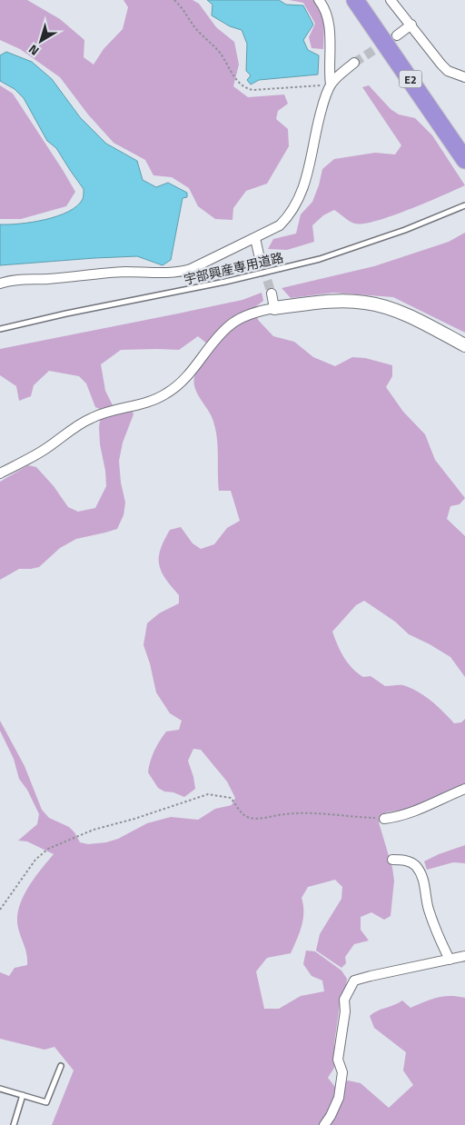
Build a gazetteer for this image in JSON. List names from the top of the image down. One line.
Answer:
{"streets":{"highway":["E2"],"lane":["宇部興産専用道路"]},"north":"bottom left"}
